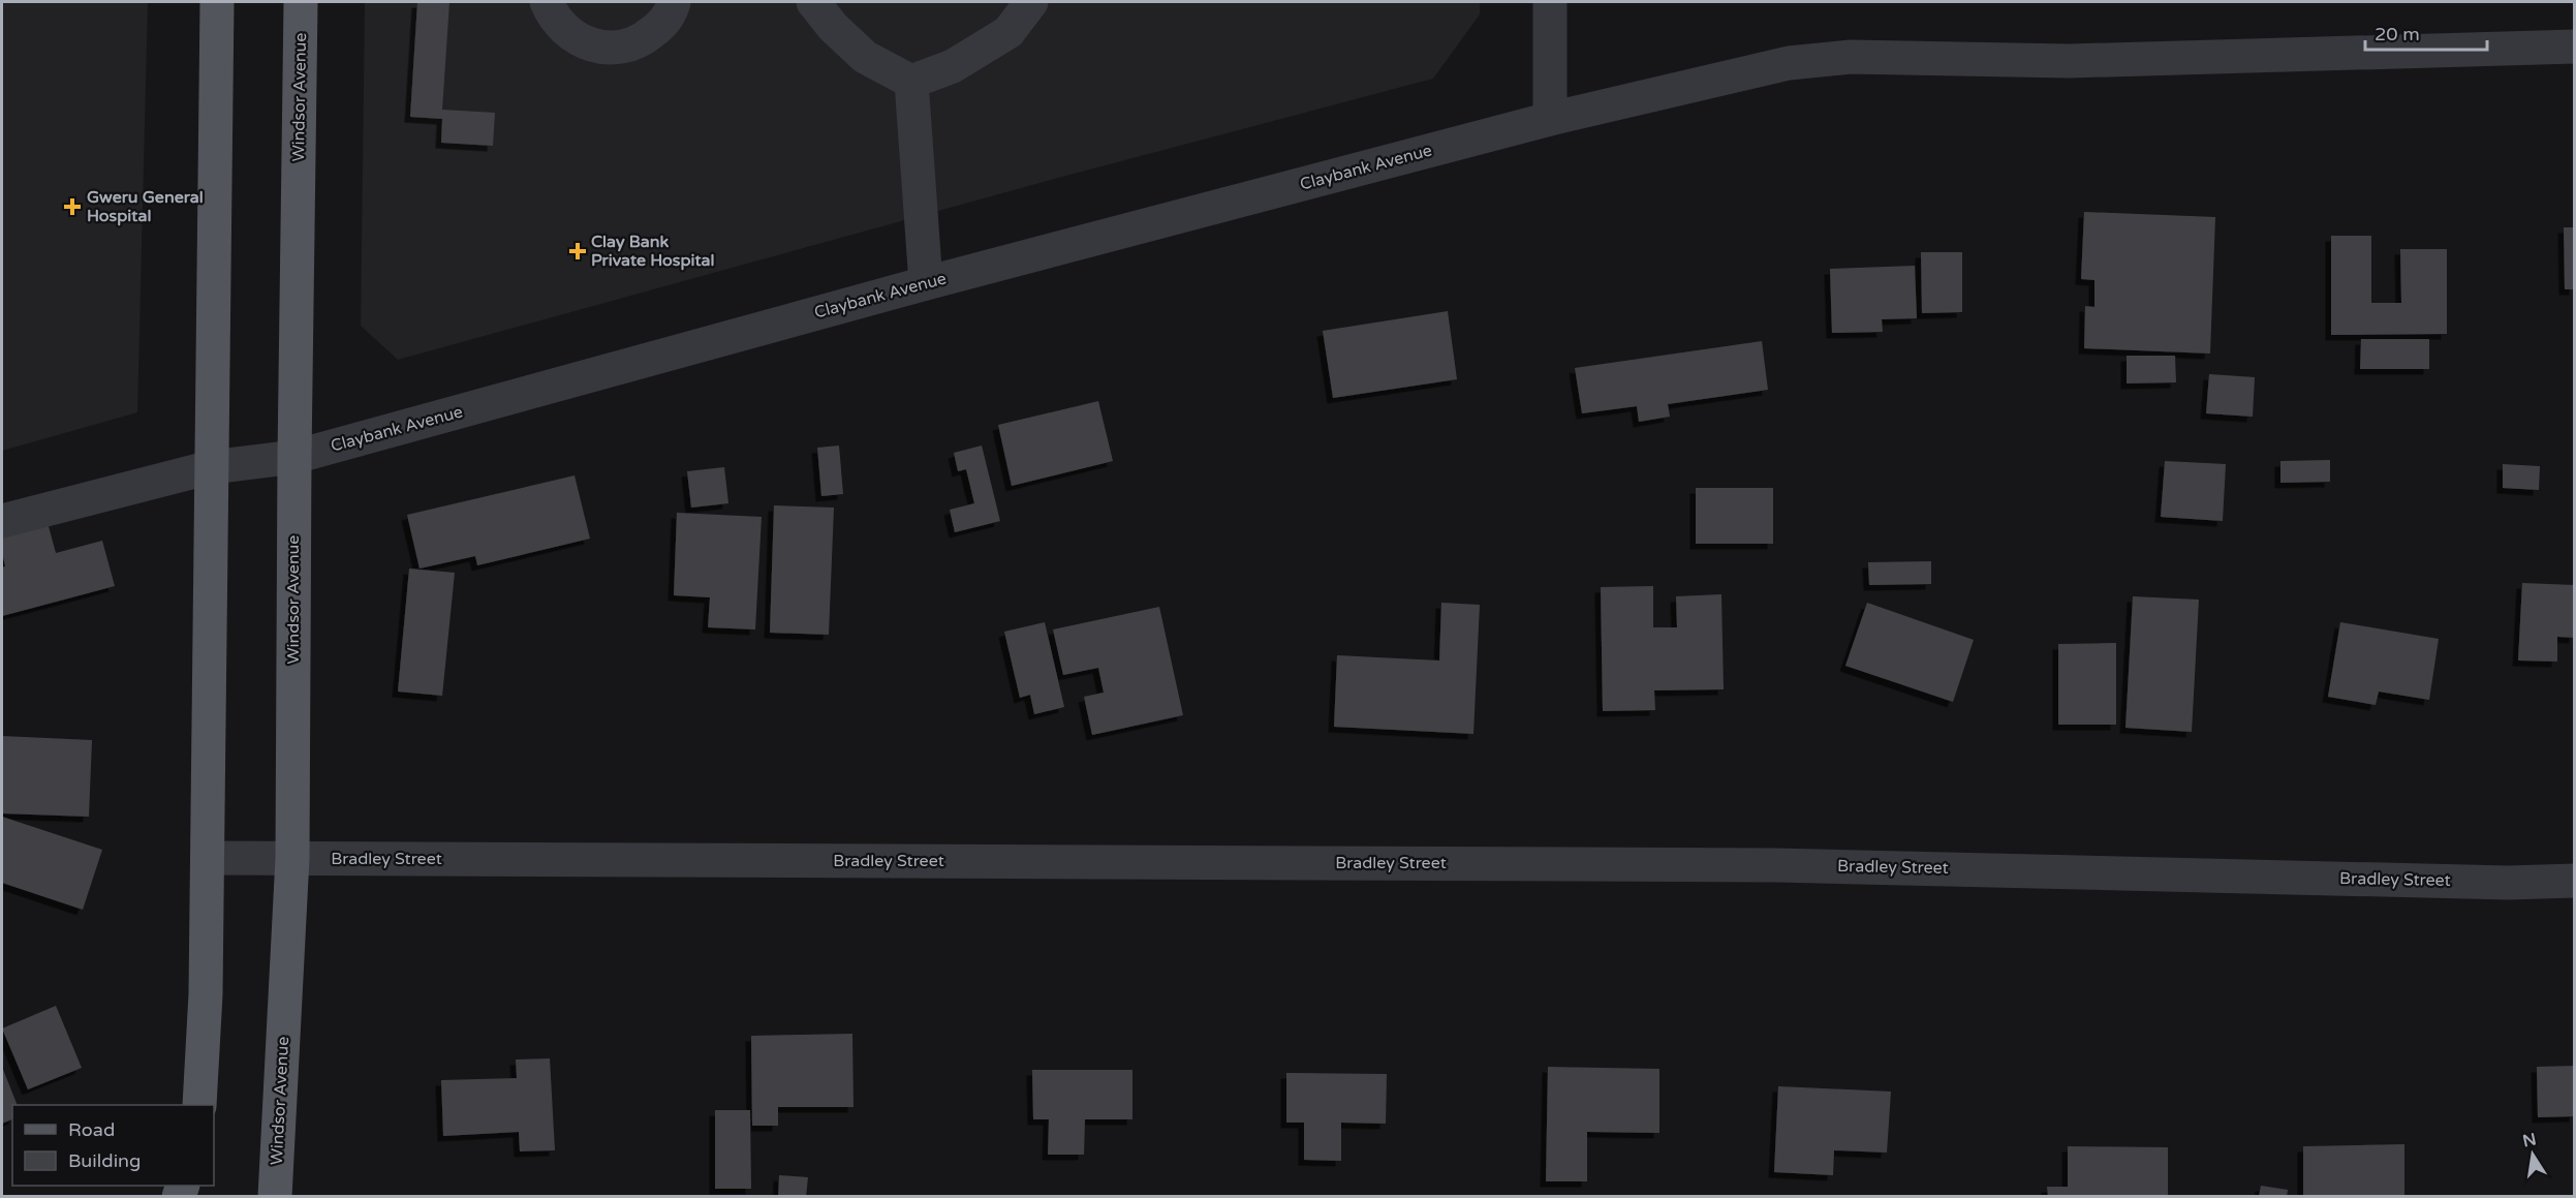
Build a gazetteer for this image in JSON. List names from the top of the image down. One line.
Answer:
{"streets":{"main road":["Windsor Avenue"],"street":["Claybank Avenue","Bradley Street"]},"crossings":[["Windsor Avenue","Claybank Avenue"],["Windsor Avenue","Bradley Street"]],"places":{"health":["Gweru General Hospital","Clay Bank Private Hospital"]},"legend":["Road","Building"],"scale_bar":"20 m","north":"top"}
